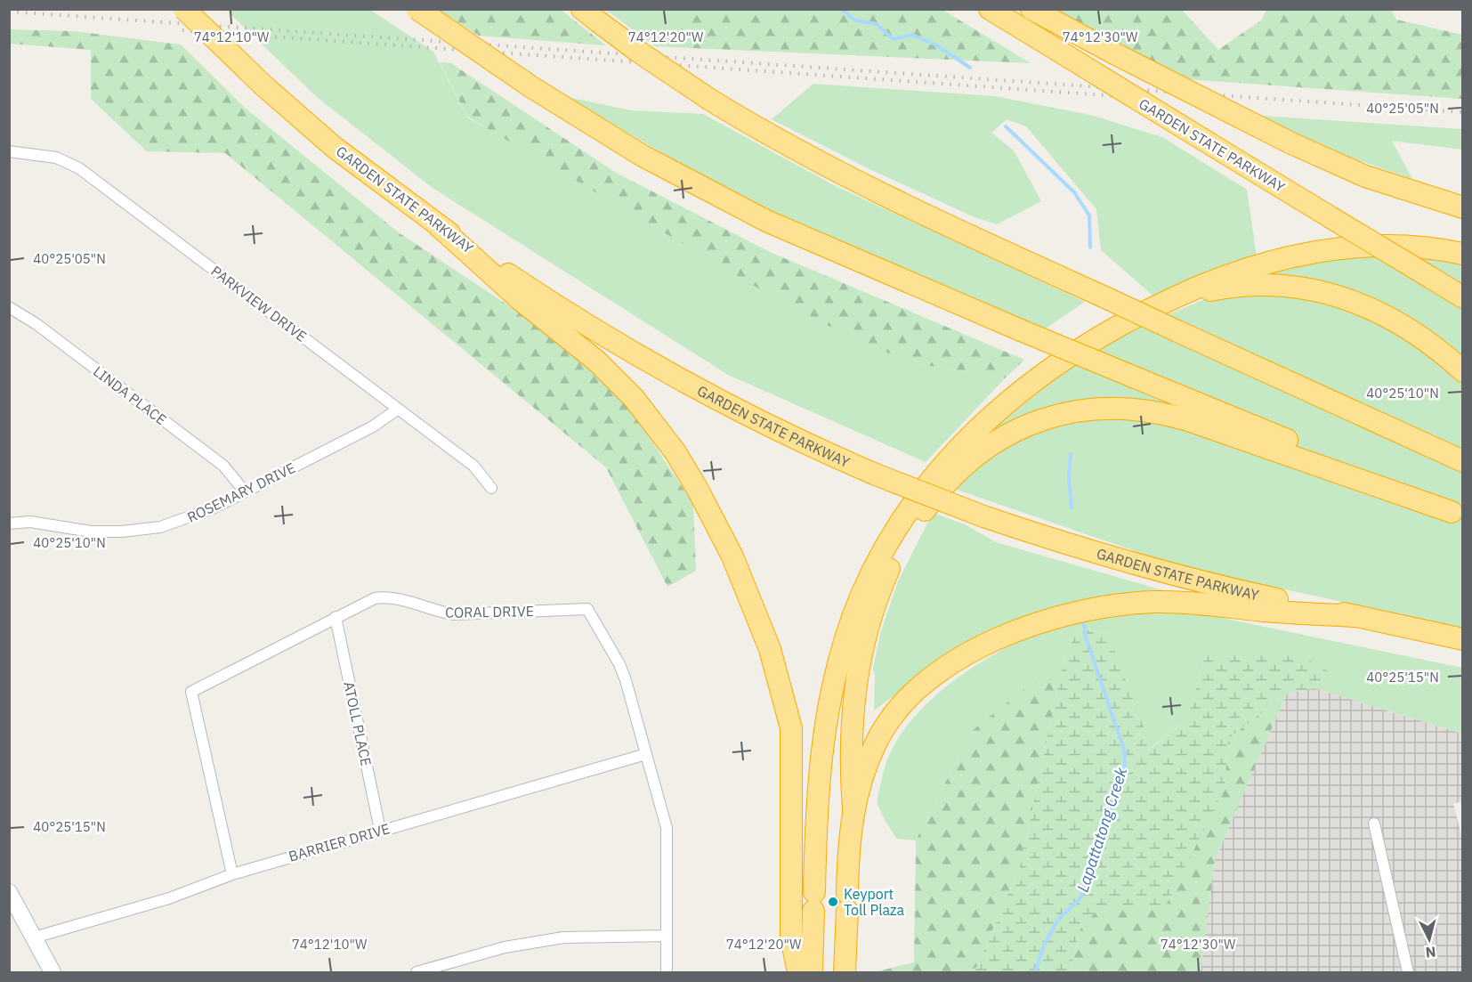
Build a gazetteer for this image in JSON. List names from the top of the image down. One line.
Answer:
{"streets":{"highway":["GARDEN STATE PARKWAY"],"street":["PARKVIEW DRIVE","LINDA PLACE","ROSEMARY DRIVE","CORAL DRIVE","ATOLL PLACE","BARRIER DRIVE"]},"crossings":[["PARKVIEW DRIVE","ROSEMARY DRIVE"],["LINDA PLACE","ROSEMARY DRIVE"],["CORAL DRIVE","ATOLL PLACE"],["CORAL DRIVE","BARRIER DRIVE"],["ATOLL PLACE","BARRIER DRIVE"]],"water":["Lapattatong Creek"],"places":["Keyport Toll Plaza"],"north":"bottom","coordinates":["74°12'10\"W","74°12'20\"W","74°12'30\"W","40°25'05\"N","40°25'10\"N","40°25'15\"N"]}
